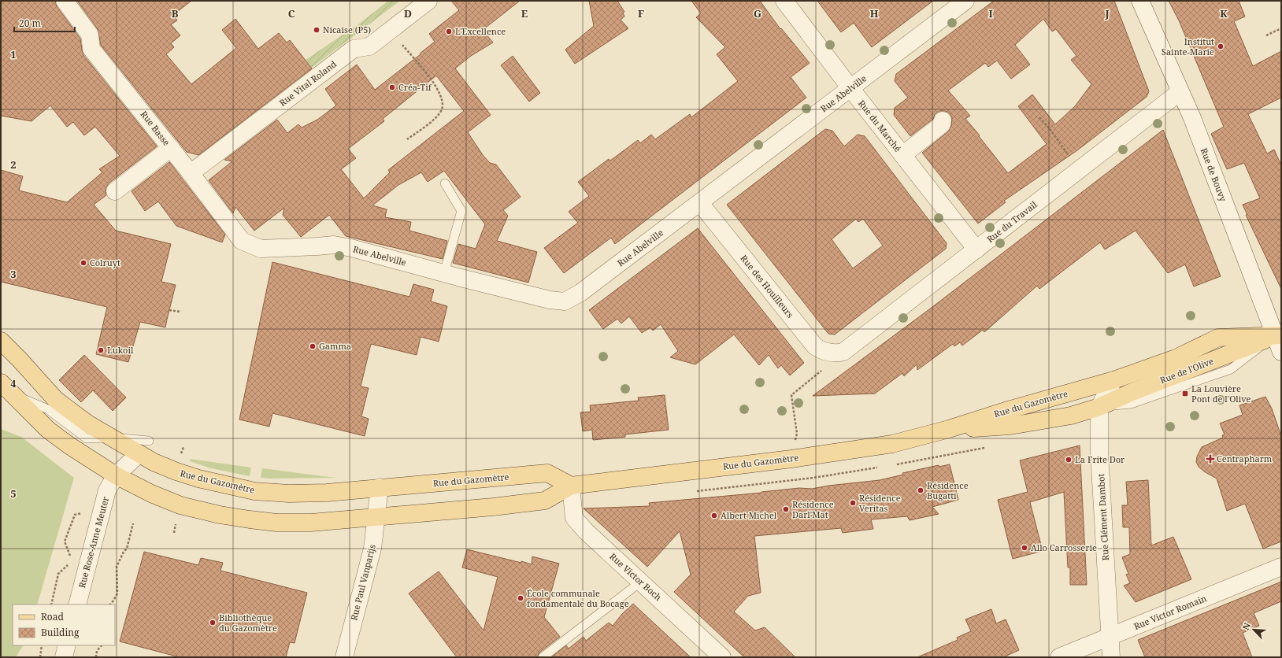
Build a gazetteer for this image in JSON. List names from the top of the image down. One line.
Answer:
{"streets":{"main road":["Rue de l'Olive","Rue du Gazomètre"],"street":["Rue Vital Roland","Rue Abelville","Rue du Marché","Rue Basse","Rue de Bouvy","Rue du Travail","Rue des Houilleurs","Rue Clément Dambot","Rue Rose-Anne Meuter","Rue Victor Boch","Rue Paul Vanparijs","Rue Victor Romain"]},"crossings":[["Rue Vital Roland","Rue Basse"],["Rue Abelville","Rue du Marché"],["Rue Abelville","Rue Basse"],["Rue Abelville","Rue des Houilleurs"],["Rue du Marché","Rue du Travail"],["Rue de Bouvy","Rue du Travail"],["Rue de Bouvy","Rue de l'Olive"],["Rue du Travail","Rue des Houilleurs"],["Rue de l'Olive","Rue du Gazomètre"],["Rue de l'Olive","Rue Clément Dambot"],["Rue du Gazomètre","Rue Clément Dambot"],["Rue du Gazomètre","Rue Rose-Anne Meuter"],["Rue du Gazomètre","Rue Victor Boch"],["Rue du Gazomètre","Rue Paul Vanparijs"],["Rue Clément Dambot","Rue Victor Romain"]],"places":{"other":["Nicaise (P5)","L'Excellence","Institut Sainte-Marie","Créa-Tif","Colruyt","Gamma","Lukoil","La Frite Dor","Résidence Bugatti","Résidence Veritas","Résidence Darl'Mat","Albert Michel","Allo Carrosserie","École communale fondamentale du Bocage","Bibliothèque du Gazomètre"],"transit":["La Louvière Pont de l'Olive"],"health":["Centrapharm"]},"legend":["Road","Building"],"scale_bar":"20 m","north":"top left","grid":{"columns":["B","C","D","E","F","G","H","I","J","K"],"rows":["1","2","3","4","5"]}}
